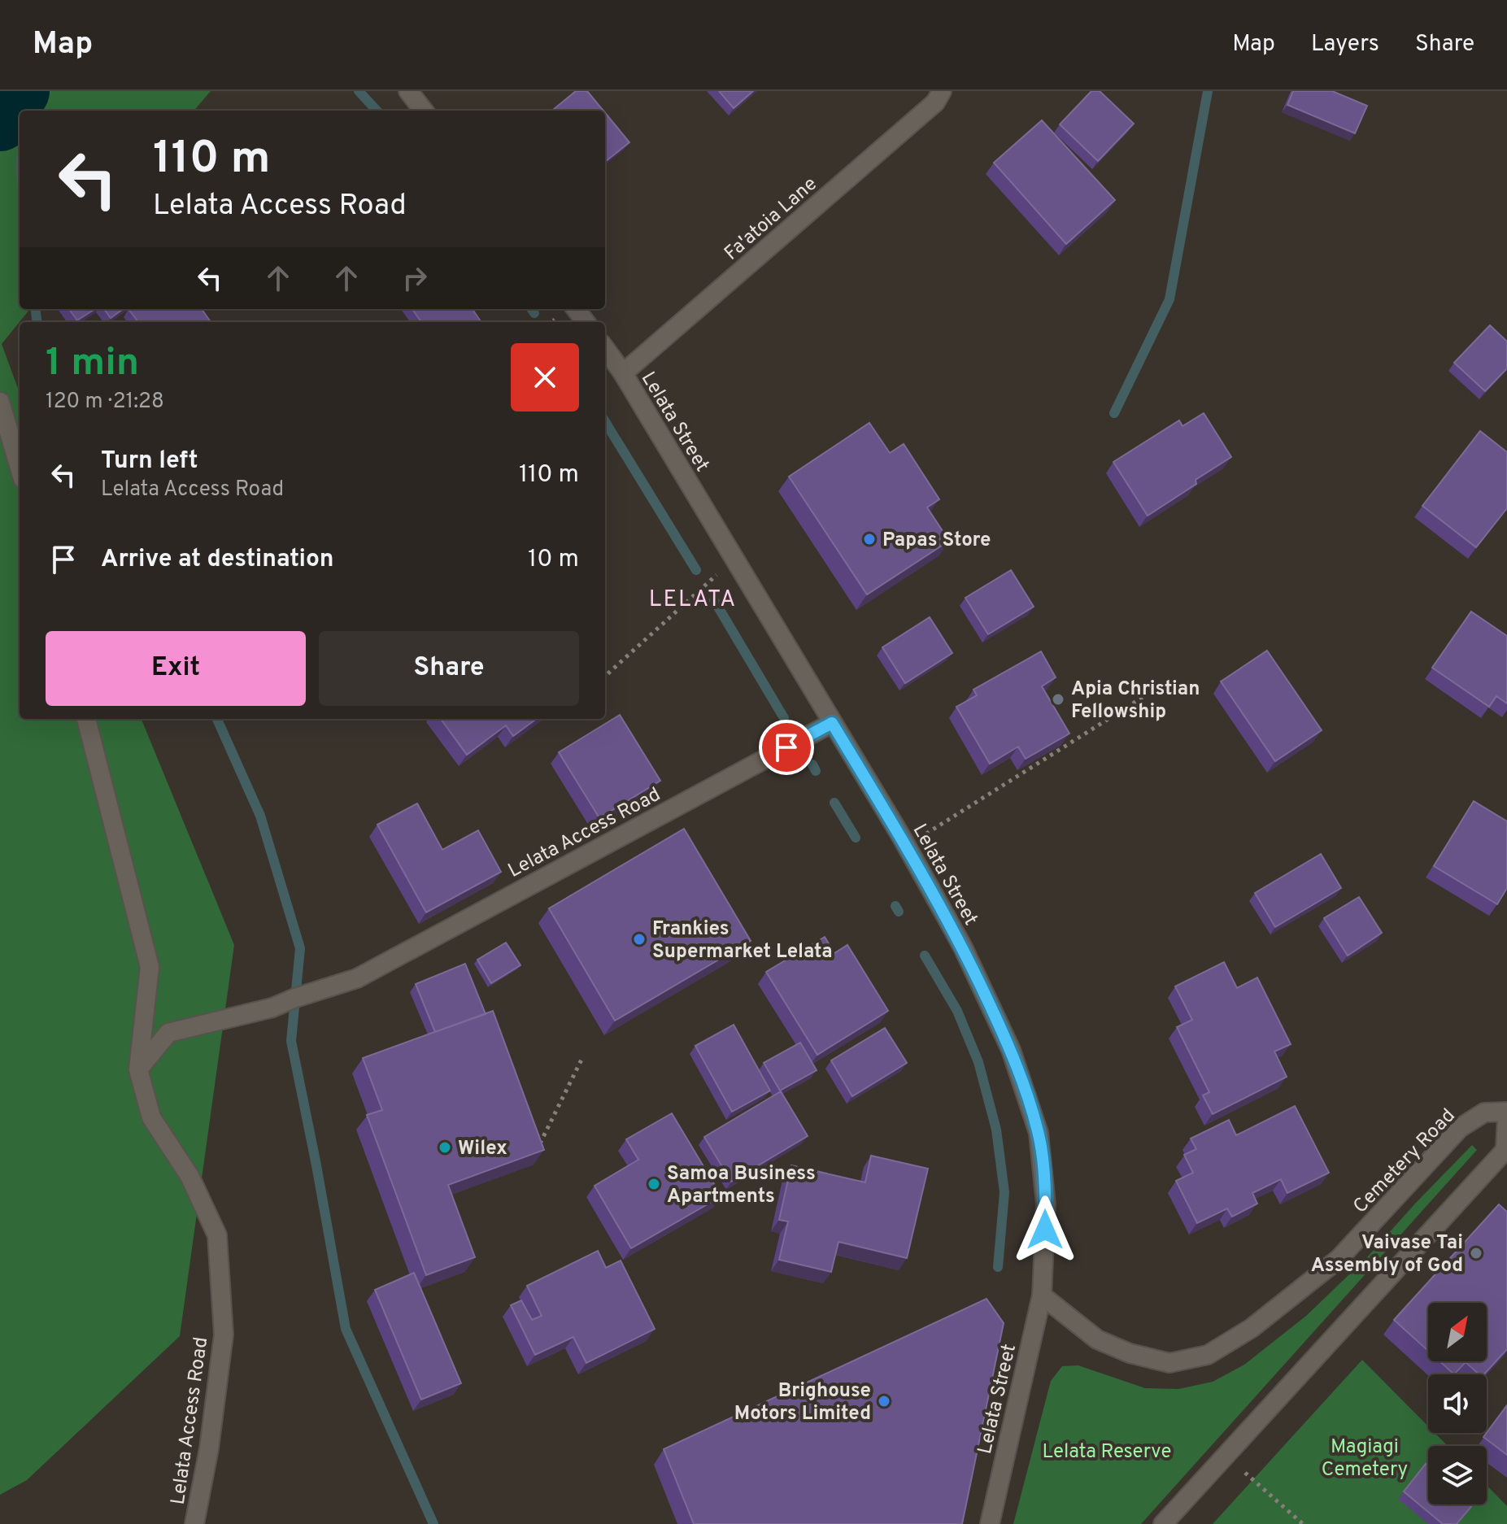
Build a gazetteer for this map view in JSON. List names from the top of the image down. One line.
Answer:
{"streets":{"street":["Fa'atoia Lane","Lelata Street","Lelata Access Road","Cemetery Road"]},"crossings":[["Fa'atoia Lane","Lelata Street"],["Lelata Street","Lelata Access Road"],["Lelata Street","Cemetery Road"]],"districts":["LELATA"],"parks":["Magiagi Cemetery","Lelata Reserve"],"places":["Papas Store","Apia Christian Fellowship","Frankies Supermarket Lelata","Wilex","Samoa Business Apartments","Vaivase Tai Assembly of God","Brighouse Motors Limited"],"north":"top right","page":{"header":"Map","nav":["Map","Layers","Share"],"turn":["110 m","Lelata Access Road"],"heading":["1 min","120 m · 21:28"],"list":[{"name":"Turn left","note":"Lelata Access Road","value":"110 m"},{"name":"Arrive at destination","value":"10 m"}],"buttons":["Exit","Share"]}}
